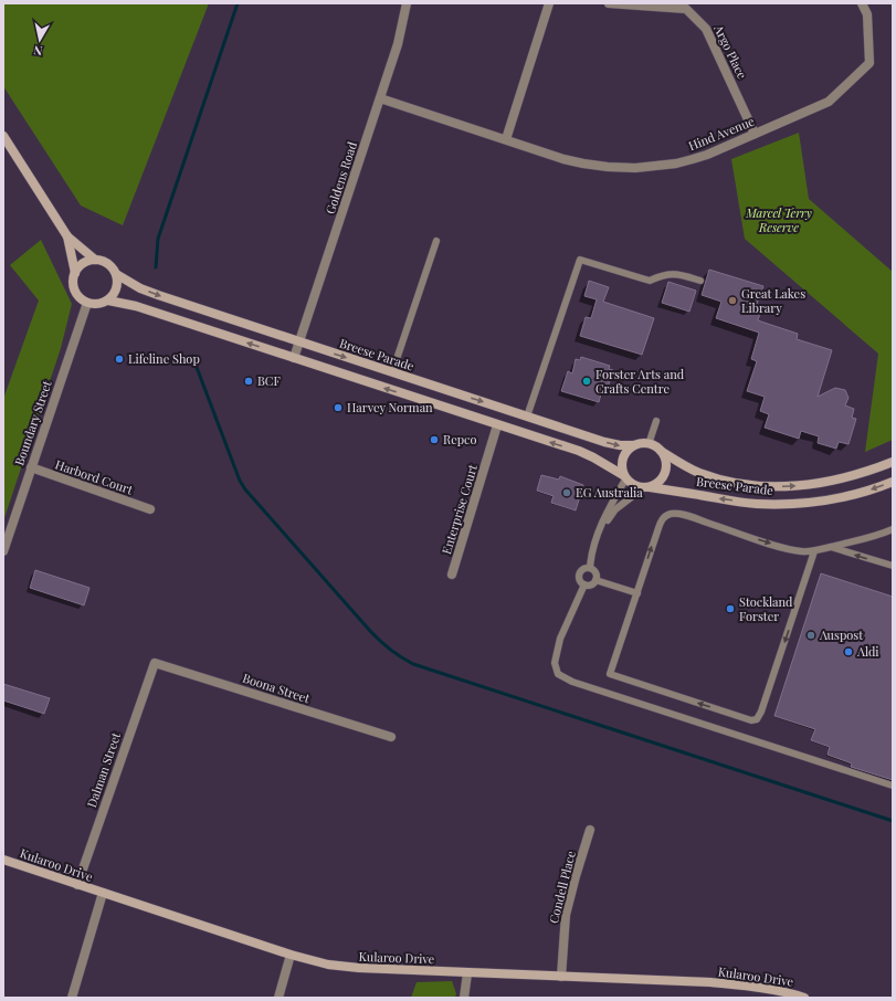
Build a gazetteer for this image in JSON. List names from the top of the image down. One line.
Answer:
{"streets":{"main road":["Breese Parade","Kularoo Drive"],"street":["Argo Place","Hind Avenue","Goldens Road","Boundary Street","Harbord Court","Enterprise Court","Boona Street","Dalman Street","Condell Place"]},"crossings":[["Argo Place","Hind Avenue"],["Hind Avenue","Goldens Road"],["Goldens Road","Breese Parade"],["Breese Parade","Boundary Street"],["Boundary Street","Harbord Court"],["Boona Street","Dalman Street"],["Dalman Street","Kularoo Drive"],["Kularoo Drive","Condell Place"]],"parks":["Marcel Terry Reserve"],"places":["Great Lakes Library","Lifeline Shop","BCF","Forster Arts and Crafts Centre","Harvey Norman","Repco","EG Australia","Stockland Forster","Auspost","Aldi"],"north":"bottom"}
